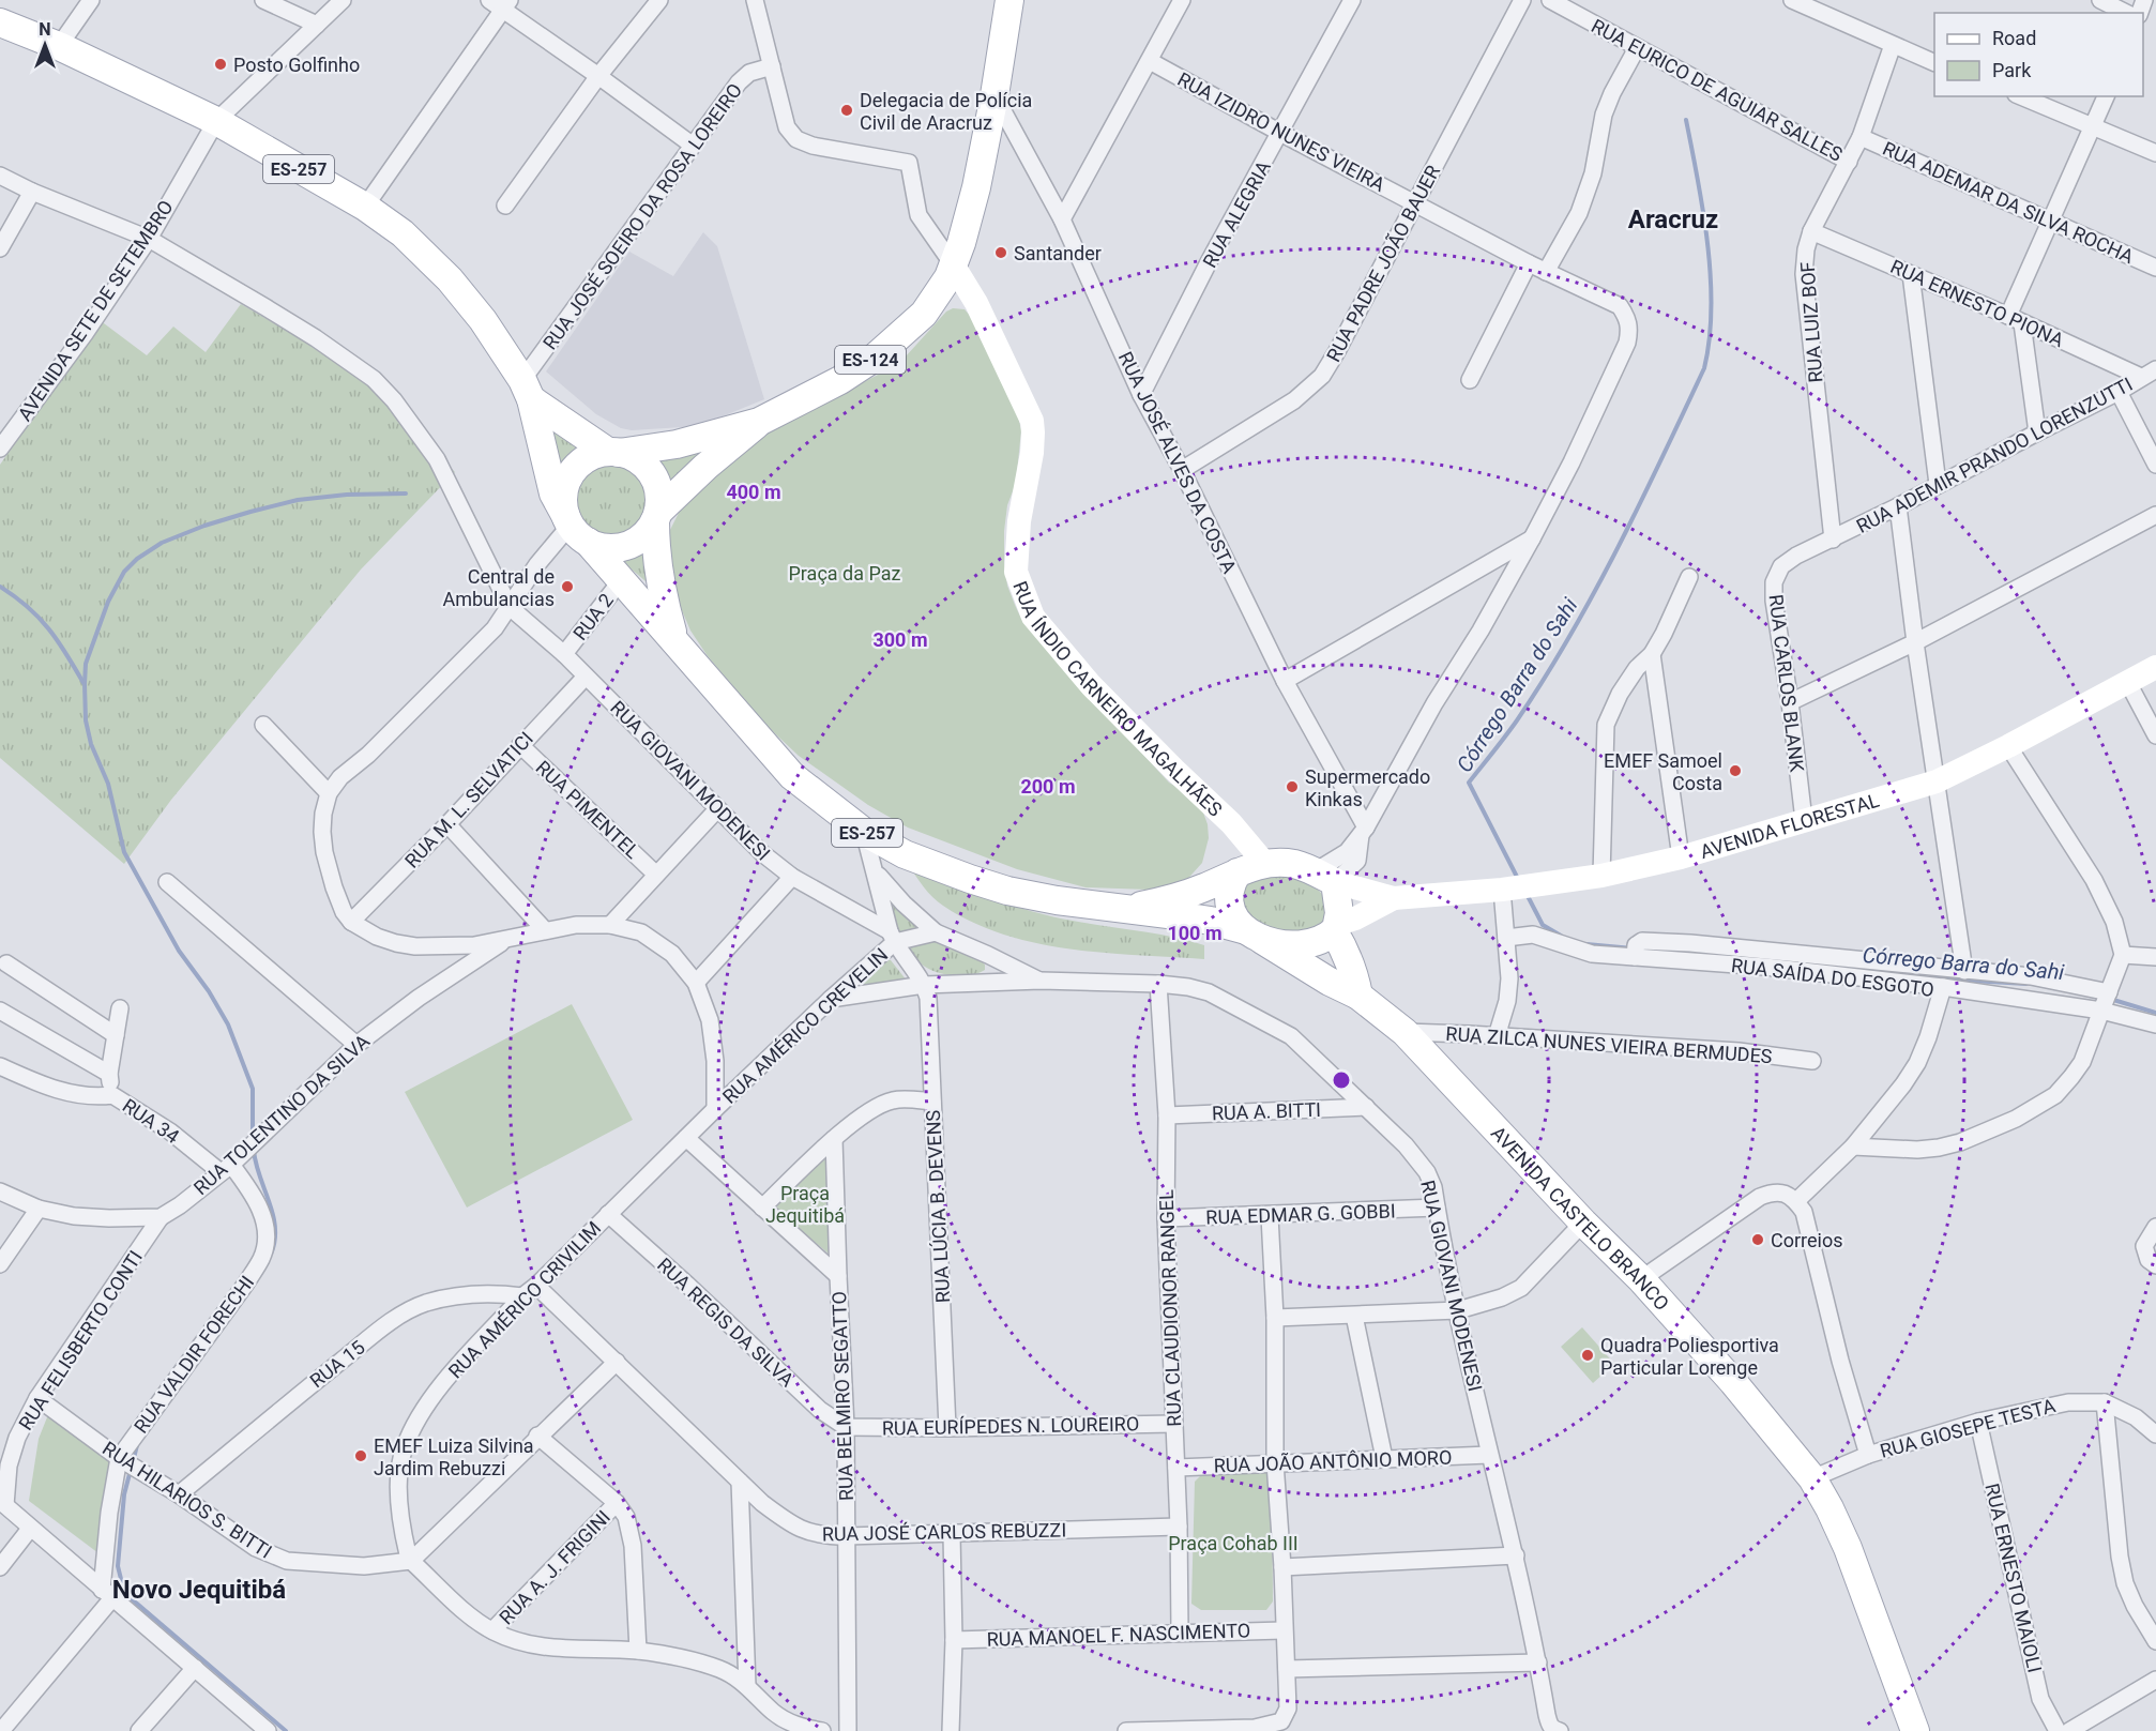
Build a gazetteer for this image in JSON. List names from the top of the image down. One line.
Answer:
{"streets":{"main road":["ES-257","ES-124","RUA ÍNDIO CARNEIRO MAGALHÃES","AVENIDA FLORESTAL","AVENIDA CASTELO BRANCO"],"street":["RUA EURICO DE AGUIAR SALLES","RUA IZIDRO NUNES VIEIRA","RUA ADEMAR DA SILVA ROCHA","RUA ALEGRIA","RUA JOSÉ SOEIRO DA ROSA LOREIRO","RUA PADRE JOÃO BAUER","RUA ERNESTO PIONA","AVENIDA SETE DE SETEMBRO","RUA LUIZ BOF","RUA ADEMIR PRANDO LORENZUTTI","RUA JOSÉ ALVES DA COSTA","RUA 2","RUA CARLOS BLANK","RUA GIOVANI MODENESI","RUA M. L. SELVATICI","RUA PIMENTEL","RUA SAÍDA DO ESGOTO","RUA AMÉRICO CREVELIN","RUA ZILCA NUNES VIEIRA BERMUDES","RUA A. BITTI","RUA TOLENTINO DA SILVA","RUA 34","RUA LÚCIA B. DEVENS","RUA EDMAR G. GOBBI","RUA AMÉRICO CRIVILIM","RUA CLAUDIONOR RANGEL","RUA REGIS DA SILVA","RUA FELISBERTO CONTI","RUA VALDIR FORECHI","RUA 15","RUA BELMIRO SEGATTO","RUA EURÍPEDES N. LOUREIRO","RUA GIOSEPE TESTA","RUA JOÃO ANTÔNIO MORO","RUA HILARIOS S. BITTI","RUA JOSÉ CARLOS REBUZZI","RUA A. J. FRIGINI","RUA ERNESTO MAIOLI","RUA MANOEL F. NASCIMENTO"]},"crossings":[["RUA EURICO DE AGUIAR SALLES","RUA LUIZ BOF"],["RUA IZIDRO NUNES VIEIRA","RUA ALEGRIA"],["RUA IZIDRO NUNES VIEIRA","RUA PADRE JOÃO BAUER"],["ES-257","RUA JOSÉ SOEIRO DA ROSA LOREIRO"],["ES-257","AVENIDA SETE DE SETEMBRO"],["ES-257","ES-124"],["ES-257","RUA ÍNDIO CARNEIRO MAGALHÃES"],["ES-257","AVENIDA FLORESTAL"],["ES-257","AVENIDA CASTELO BRANCO"],["RUA ADEMAR DA SILVA ROCHA","RUA LUIZ BOF"],["RUA ALEGRIA","RUA JOSÉ ALVES DA COSTA"],["RUA PADRE JOÃO BAUER","RUA JOSÉ ALVES DA COSTA"],["RUA ERNESTO PIONA","RUA LUIZ BOF"],["RUA ERNESTO PIONA","RUA ADEMIR PRANDO LORENZUTTI"],["RUA LUIZ BOF","RUA ADEMIR PRANDO LORENZUTTI"],["RUA LUIZ BOF","RUA CARLOS BLANK"],["ES-124","RUA JOSÉ ALVES DA COSTA"],["ES-124","RUA ÍNDIO CARNEIRO MAGALHÃES"],["ES-124","AVENIDA CASTELO BRANCO"],["RUA ADEMIR PRANDO LORENZUTTI","RUA CARLOS BLANK"],["RUA 2","RUA GIOVANI MODENESI"],["RUA 2","AVENIDA CASTELO BRANCO"],["RUA CARLOS BLANK","AVENIDA FLORESTAL"],["RUA ÍNDIO CARNEIRO MAGALHÃES","AVENIDA FLORESTAL"],["RUA ÍNDIO CARNEIRO MAGALHÃES","AVENIDA CASTELO BRANCO"],["RUA GIOVANI MODENESI","RUA M. L. SELVATICI"],["RUA GIOVANI MODENESI","RUA AMÉRICO CREVELIN"],["RUA GIOVANI MODENESI","RUA A. BITTI"],["RUA GIOVANI MODENESI","RUA EDMAR G. GOBBI"],["RUA GIOVANI MODENESI","RUA CLAUDIONOR RANGEL"],["RUA GIOVANI MODENESI","RUA JOÃO ANTÔNIO MORO"],["RUA M. L. SELVATICI","RUA PIMENTEL"],["AVENIDA FLORESTAL","AVENIDA CASTELO BRANCO"],["RUA AMÉRICO CREVELIN","RUA AMÉRICO CRIVILIM"],["RUA ZILCA NUNES VIEIRA BERMUDES","AVENIDA CASTELO BRANCO"],["RUA A. BITTI","RUA CLAUDIONOR RANGEL"],["RUA TOLENTINO DA SILVA","RUA 34"],["RUA TOLENTINO DA SILVA","RUA FELISBERTO CONTI"],["RUA TOLENTINO DA SILVA","RUA VALDIR FORECHI"],["RUA 34","RUA VALDIR FORECHI"],["RUA LÚCIA B. DEVENS","RUA EURÍPEDES N. LOUREIRO"],["RUA EDMAR G. GOBBI","RUA CLAUDIONOR RANGEL"],["AVENIDA CASTELO BRANCO","RUA GIOSEPE TESTA"],["RUA AMÉRICO CRIVILIM","RUA REGIS DA SILVA"],["RUA AMÉRICO CRIVILIM","RUA 15"],["RUA AMÉRICO CRIVILIM","RUA HILARIOS S. BITTI"],["RUA AMÉRICO CRIVILIM","RUA JOSÉ CARLOS REBUZZI"],["RUA CLAUDIONOR RANGEL","RUA EURÍPEDES N. LOUREIRO"],["RUA CLAUDIONOR RANGEL","RUA JOÃO ANTÔNIO MORO"],["RUA CLAUDIONOR RANGEL","RUA JOSÉ CARLOS REBUZZI"],["RUA CLAUDIONOR RANGEL","RUA MANOEL F. NASCIMENTO"],["RUA REGIS DA SILVA","RUA BELMIRO SEGATTO"],["RUA REGIS DA SILVA","RUA EURÍPEDES N. LOUREIRO"],["RUA FELISBERTO CONTI","RUA HILARIOS S. BITTI"],["RUA VALDIR FORECHI","RUA HILARIOS S. BITTI"],["RUA 15","RUA HILARIOS S. BITTI"],["RUA BELMIRO SEGATTO","RUA EURÍPEDES N. LOUREIRO"],["RUA BELMIRO SEGATTO","RUA JOSÉ CARLOS REBUZZI"],["RUA GIOSEPE TESTA","RUA ERNESTO MAIOLI"]],"districts":["Aracruz","Novo Jequitibá"],"water":["Córrego Barra do Sahi"],"parks":["Praça da Paz","Praça Jequitibá","Praça Cohab III"],"places":["Posto Golfinho","Delegacia de Polícia Civil de Aracruz","Santander","Central de Ambulancias","EMEF Samoel Costa","Supermercado Kinkas","Correios","Quadra Poliesportiva Particular Lorenge","EMEF Luiza Silvina Jardim Rebuzzi"],"legend":["Road","Park"],"north":"top","rings":["400 m","300 m","200 m","100 m"]}
